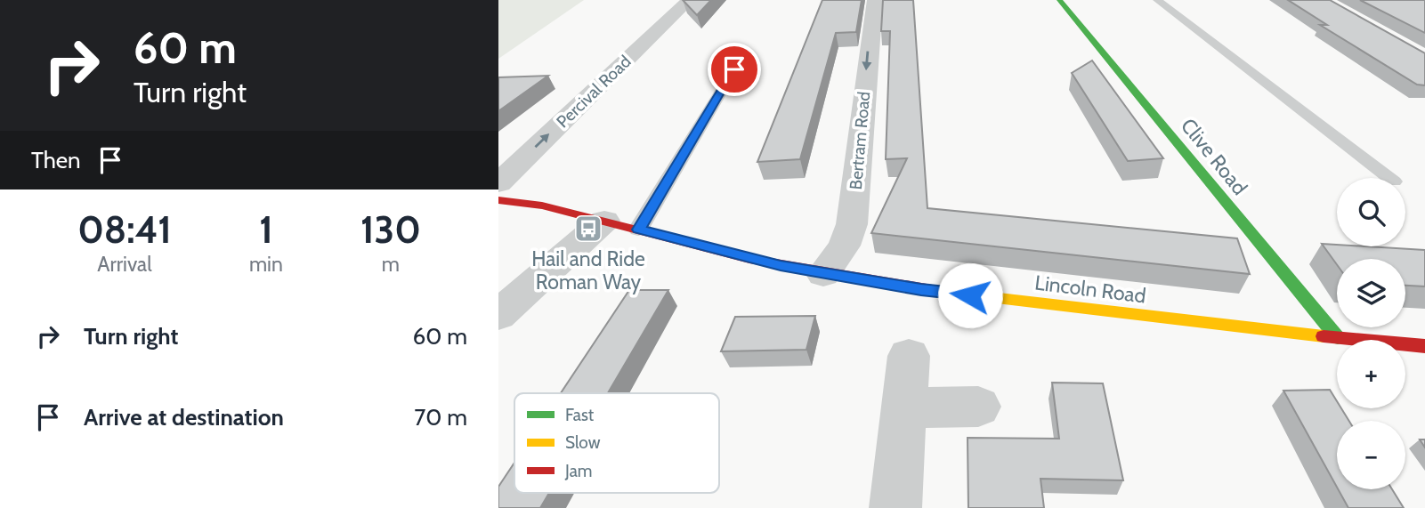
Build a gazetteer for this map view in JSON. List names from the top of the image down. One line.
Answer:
{"streets":{"street":["Percival Road","Bertram Road","Clive Road","Lincoln Road"]},"crossings":[["Bertram Road","Lincoln Road"],["Clive Road","Lincoln Road"]],"one_way":["Percival Road","Bertram Road"],"places":{"bus stop":["Hail and Ride Roman Way"]},"legend":["Fast","Slow","Jam"],"page":{"turn":["60 m","Turn right"],"then":"Then","map_buttons":["+","−"],"eta":["08:41","Arrival","1","min","130","m"],"list":[{"name":"Turn right","value":"60 m"},{"name":"Arrive at destination","value":"70 m"}]}}
